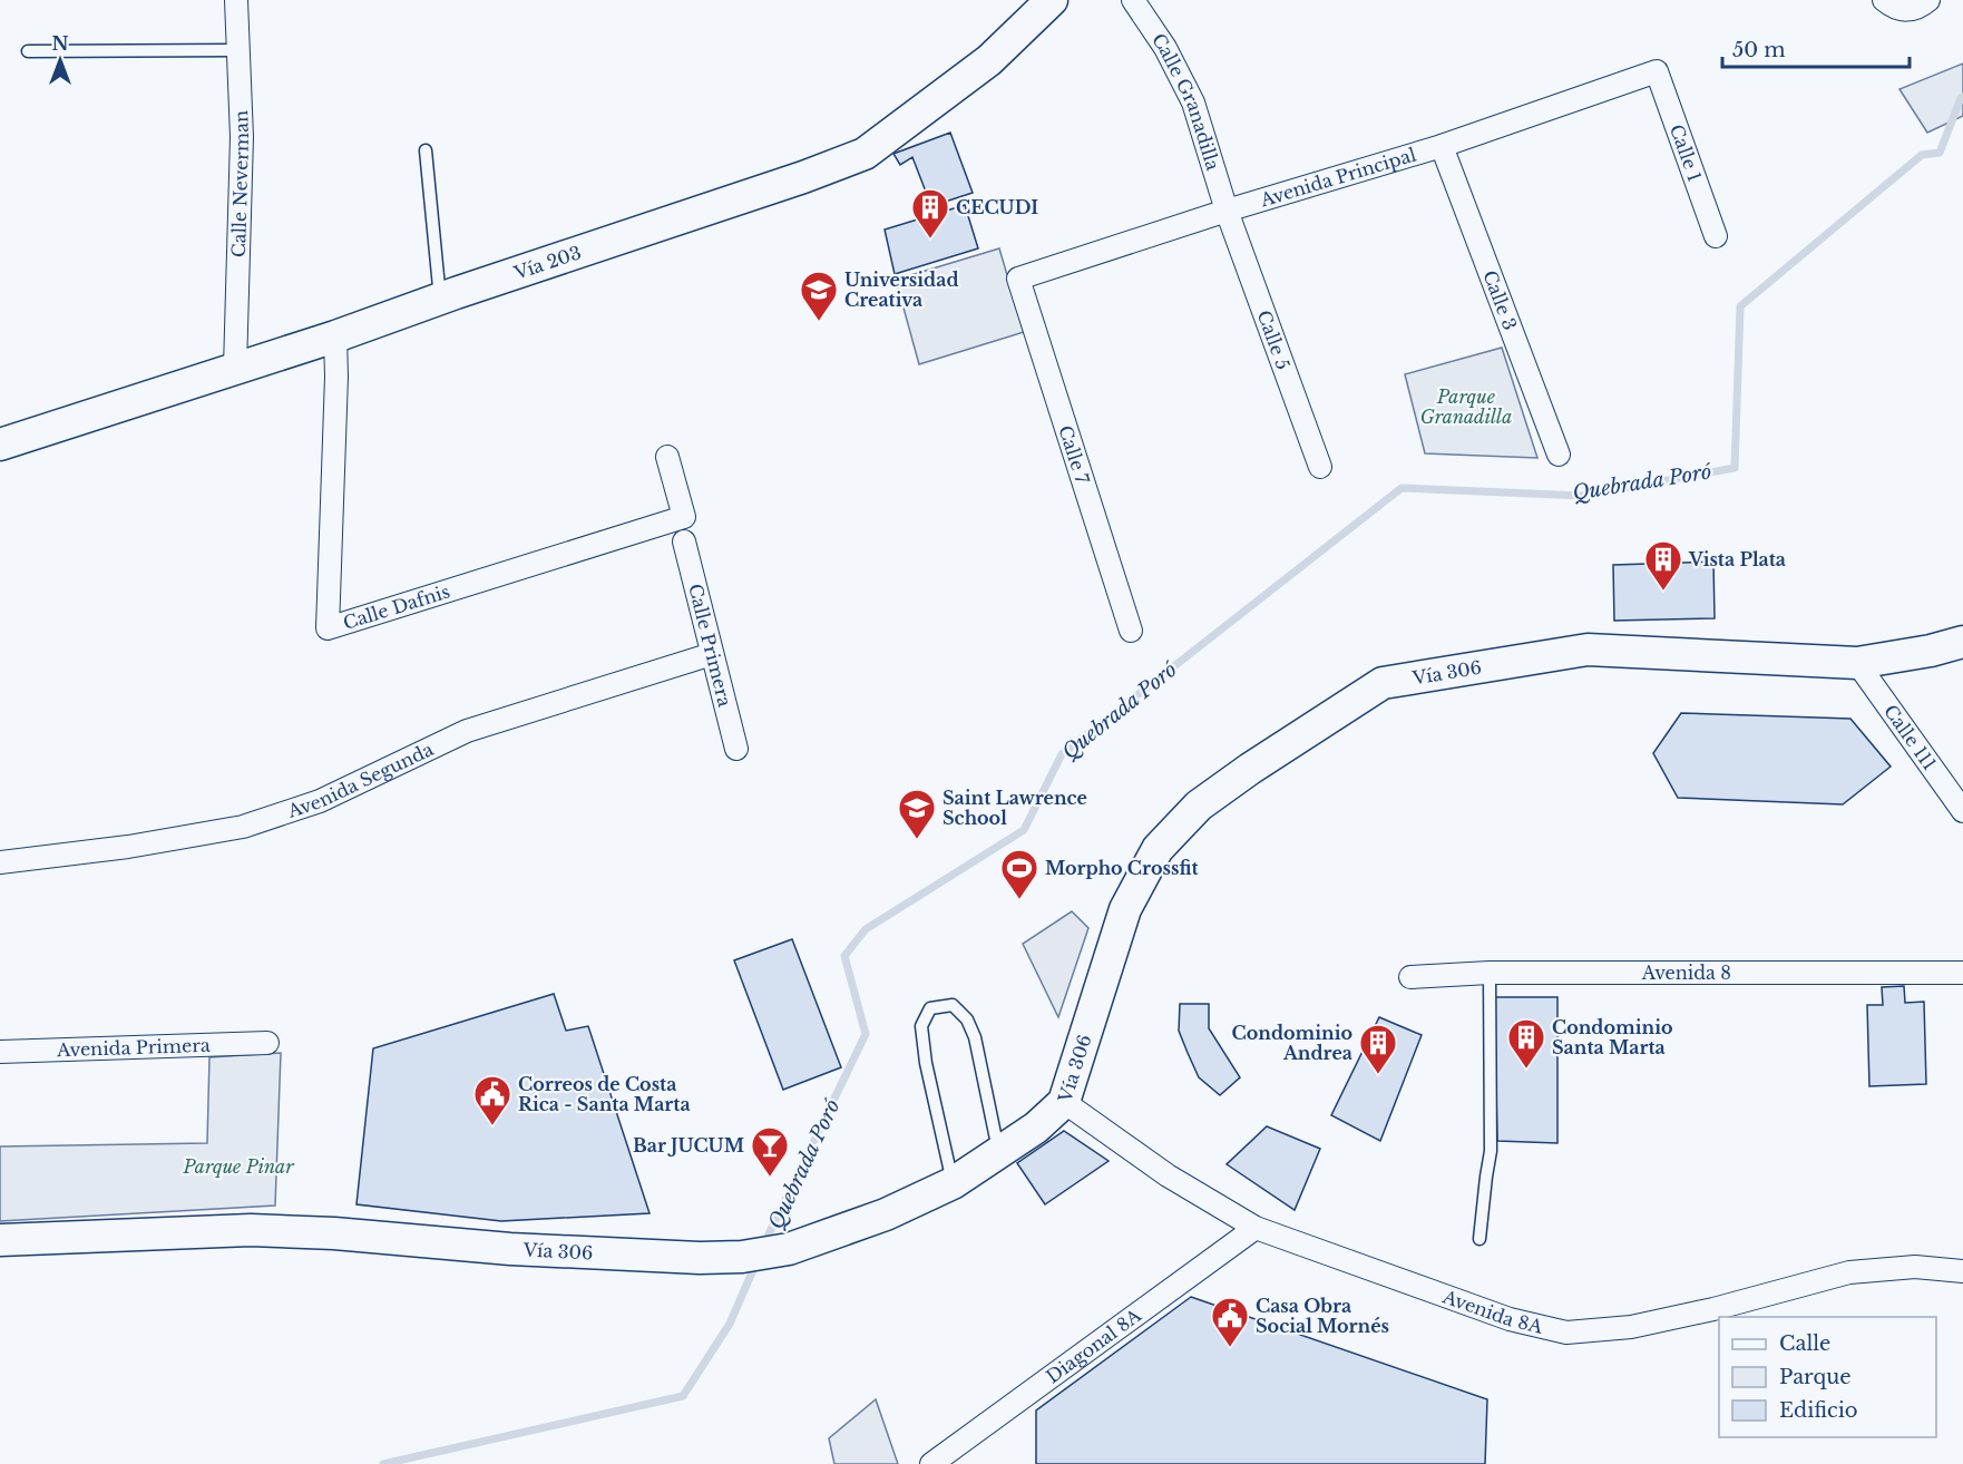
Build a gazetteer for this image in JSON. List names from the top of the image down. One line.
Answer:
{"streets":{"street":["Calle Granadilla","Calle 1","Avenida Principal","Calle Neverman","Vía 203","Calle 3","Calle 5","Calle 7","Calle Dafnis","Calle Primera","Vía 306","Calle 111","Avenida Segunda","Avenida 8","Avenida Primera","Avenida 8A","Diagonal 8A"]},"crossings":[["Calle Granadilla","Avenida Principal"],["Calle Granadilla","Calle 5"],["Calle 1","Avenida Principal"],["Avenida Principal","Calle 3"],["Avenida Principal","Calle 5"],["Avenida Principal","Calle 7"],["Calle Neverman","Vía 203"],["Vía 203","Calle Dafnis"],["Calle Primera","Avenida Segunda"],["Vía 306","Calle 111"],["Vía 306","Avenida 8A"],["Avenida 8A","Diagonal 8A"]],"water":["Quebrada Poró"],"parks":["Parque Granadilla","Parque Pinar"],"places":{"building":["CECUDI","Vista Plata","Condominio Santa Marta","Condominio Andrea"],"school or university":["Universidad Creativa","Saint Lawrence School"],"sports":["Morpho Crossfit"],"public building":["Correos de Costa Rica - Santa Marta","Casa Obra Social Mornés"],"bar":["Bar JUCUM"]},"legend":["Calle","Parque","Edificio"],"scale_bar":"50 m","north":"top"}
